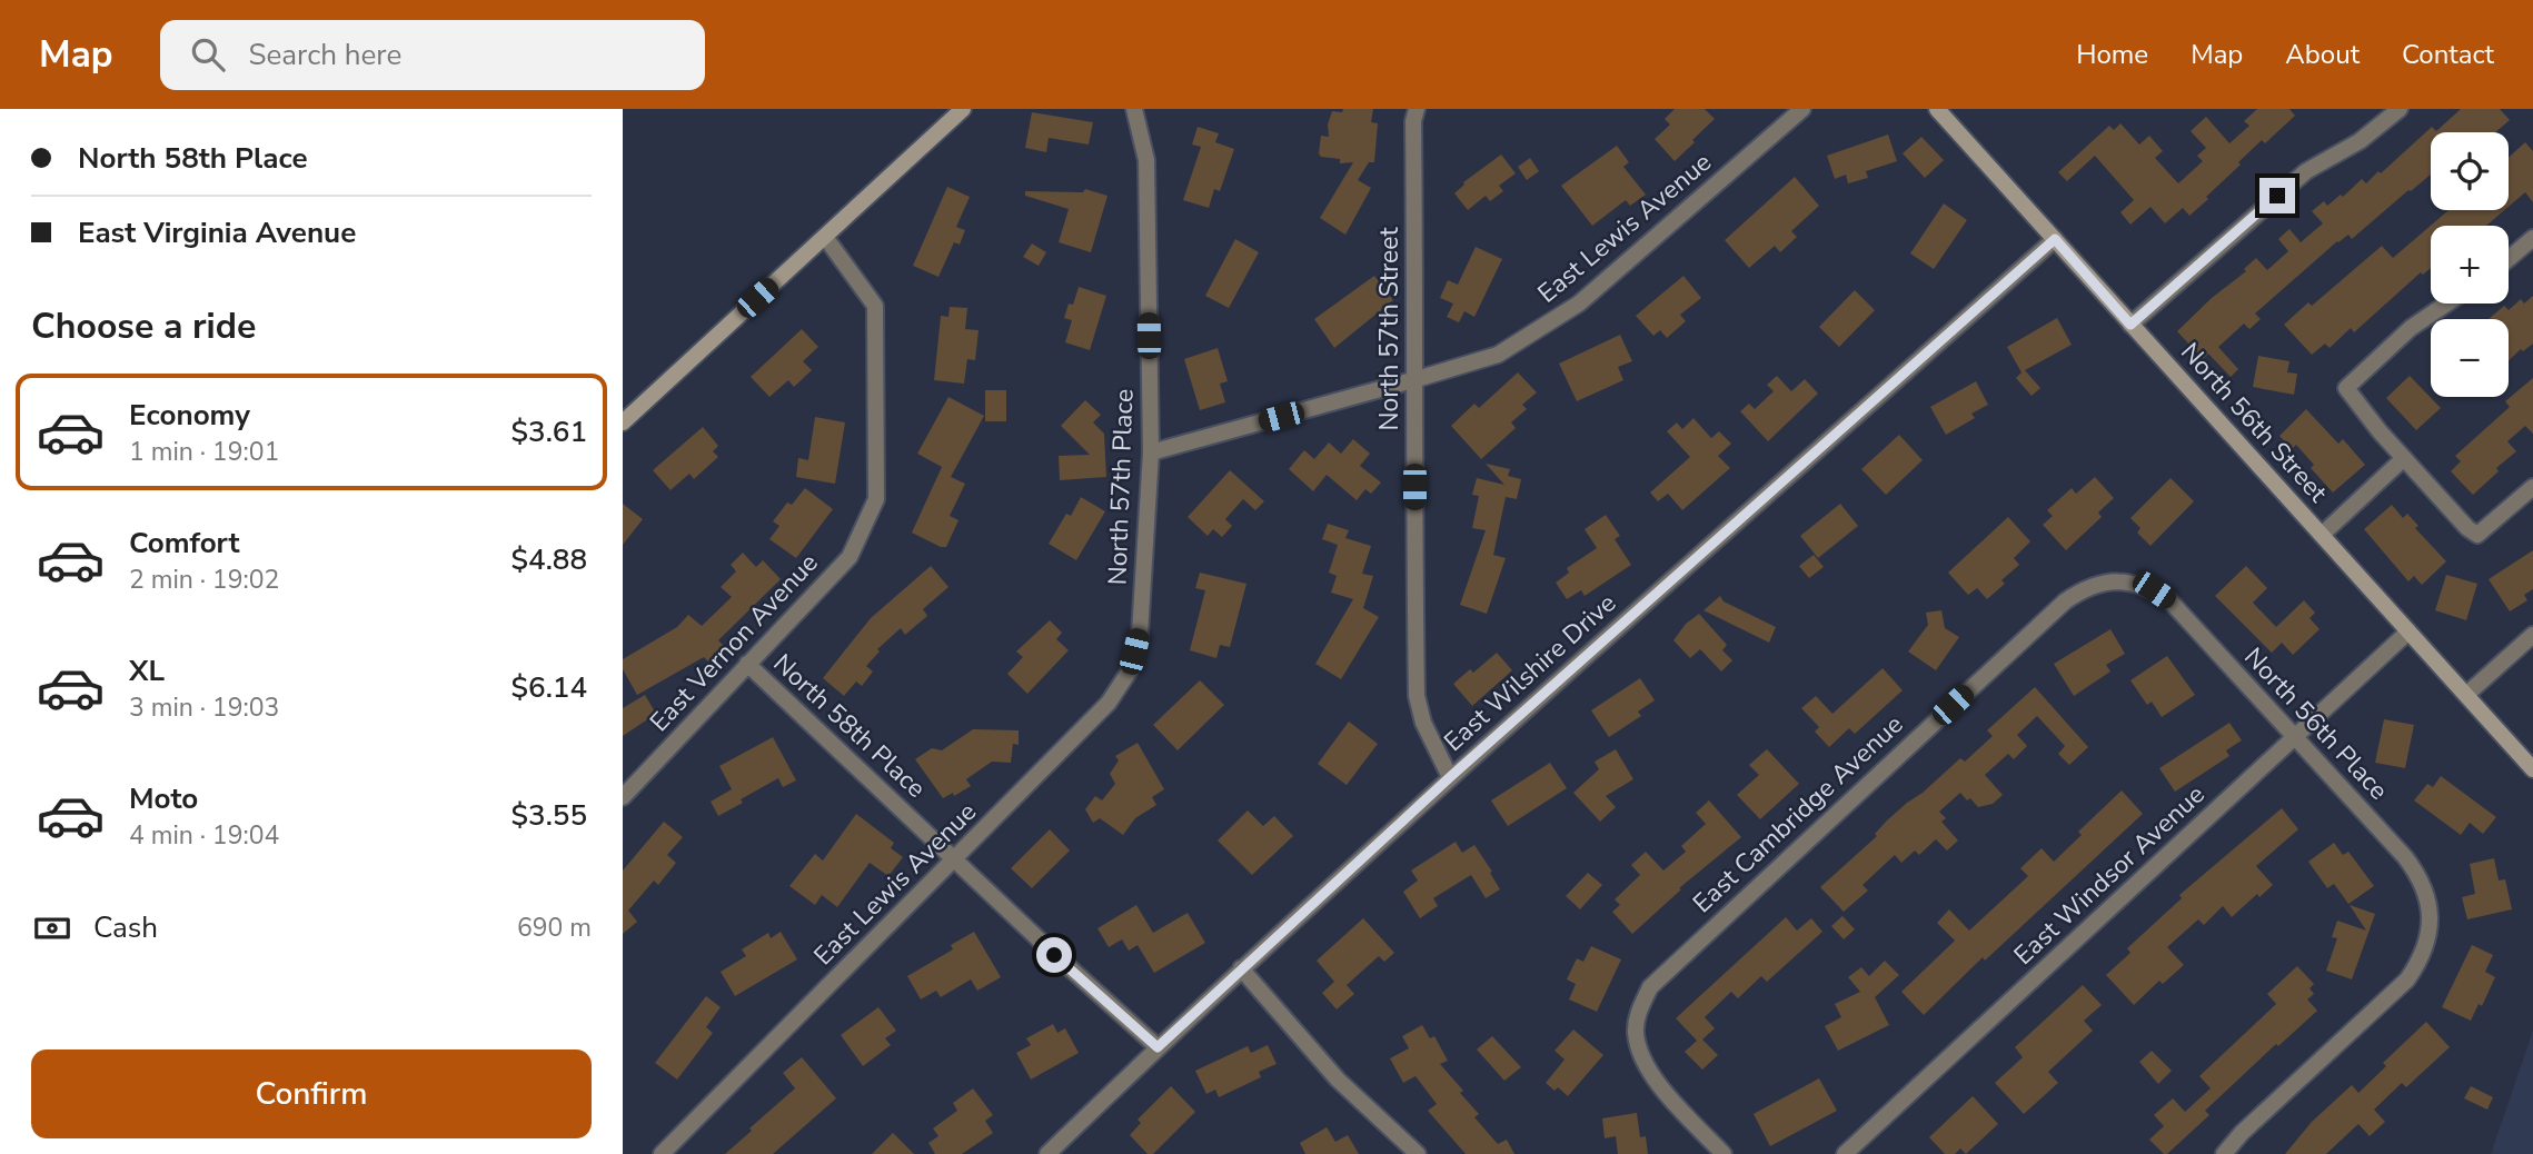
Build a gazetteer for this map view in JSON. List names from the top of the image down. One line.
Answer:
{"streets":{"street":["East Lewis Avenue","North 57th Street","North 56th Street","North 57th Place","East Vernon Avenue","East Wilshire Drive","North 56th Place","North 58th Place","East Cambridge Avenue","East Windsor Avenue"]},"crossings":[["East Lewis Avenue","North 57th Street"],["East Lewis Avenue","North 57th Place"],["East Lewis Avenue","North 58th Place"],["North 57th Street","East Wilshire Drive"],["North 56th Street","East Wilshire Drive"],["North 56th Street","East Windsor Avenue"],["East Vernon Avenue","North 58th Place"],["East Wilshire Drive","North 58th Place"],["North 56th Place","East Cambridge Avenue"],["North 56th Place","East Windsor Avenue"]],"page":{"header":"Map","search":"Search here","nav":["Home","Map","About","Contact"],"banner":["North 58th Place","East Virginia Avenue"],"map_buttons":["+","−"],"heading":"Choose a ride","list":[{"name":"Economy","note":"1 min · 19:01","value":"$3.61"},{"name":"Comfort","note":"2 min · 19:02","value":"$4.88"},{"name":"XL","note":"3 min · 19:03","value":"$6.14"},{"name":"Moto","note":"4 min · 19:04","value":"$3.55"}],"pay":["Cash","690 m"],"buttons":"Confirm"}}
